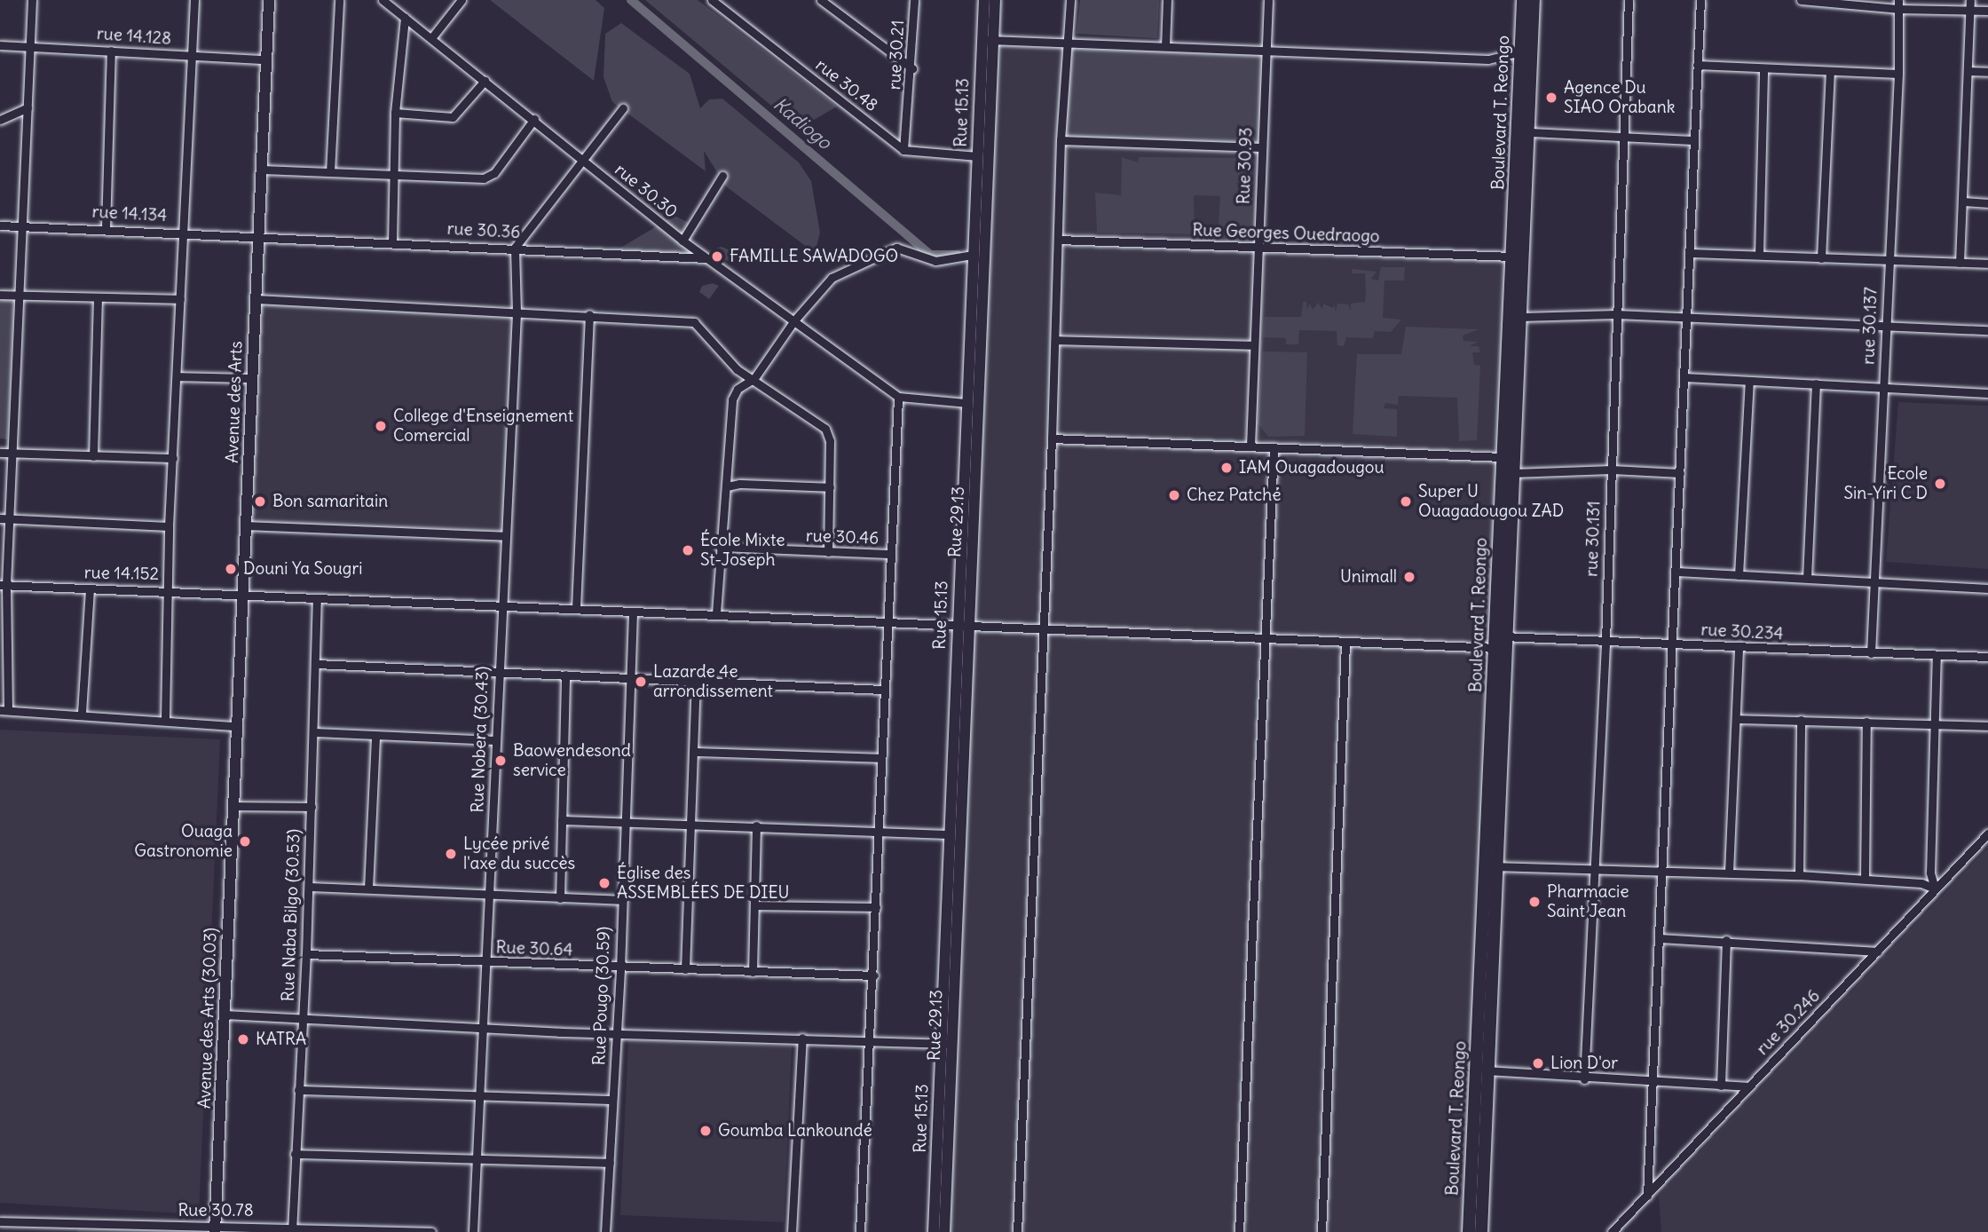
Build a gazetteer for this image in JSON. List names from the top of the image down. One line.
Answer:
{"streets":{"main road":["Rue 15.13","Boulevard T. Reongo","Avenue des Arts","Rue 29.13","Avenue des Arts (30.03)"],"street":["rue 14.128","rue 30.21","rue 30.48","Rue 30.93","rue 30.30","rue 14.134","rue 30.36","Rue Georges Ouedraogo","rue 30.137","rue 30.46","rue 30.131","rue 14.152","rue 30.234","Rue Nobera (30.43)","Rue Naba Bilgo (30.53)","Rue 30.64","Rue Pougo (30.59)","rue 30.246","Rue 30.78"]},"crossings":[["rue 14.128","Avenue des Arts"],["rue 30.21","rue 30.48"],["Rue 15.13","Rue 29.13"],["Rue 15.13","rue 30.234"],["Boulevard T. Reongo","Rue Georges Ouedraogo"],["Boulevard T. Reongo","rue 30.234"],["Rue 30.93","Rue Georges Ouedraogo"],["rue 30.30","rue 30.36"],["rue 14.134","rue 30.36"],["rue 14.134","Avenue des Arts"],["rue 30.36","Avenue des Arts"],["rue 30.36","Rue Nobera (30.43)"],["rue 30.137","rue 30.234"],["Avenue des Arts","rue 14.152"],["Avenue des Arts","Avenue des Arts (30.03)"],["Rue 29.13","rue 30.234"],["rue 30.131","rue 30.234"],["rue 14.152","rue 30.234"],["rue 14.152","Rue Nobera (30.43)"],["rue 14.152","Rue Naba Bilgo (30.53)"],["rue 14.152","Rue Pougo (30.59)"],["Rue Nobera (30.43)","Rue 30.64"],["Rue Naba Bilgo (30.53)","Rue 30.64"],["Rue Naba Bilgo (30.53)","Rue 30.78"],["Rue 30.64","Rue Pougo (30.59)"],["Avenue des Arts (30.03)","Rue 30.78"]],"water":["Kadiogo"],"places":["Agence Du SIAO Orabank","FAMILLE SAWADOGO","College d'Enseignement Comercial","IAM Ouagadougou","Ecole Sin-Yiri C D","Chez Patché","Bon samaritain","Super U Ouagadougou ZAD","École Mixte St-Joseph","Douni Ya Sougri","Unimall","Lazarde 4e arrondissement","Baowendesond service","Ouaga Gastronomie","Lycée privé l'axe du succès","Église des ASSEMBLÉES DE DIEU","Pharmacie Saint Jean","KATRA","Lion D'or","Goumba Lankoundé"]}
